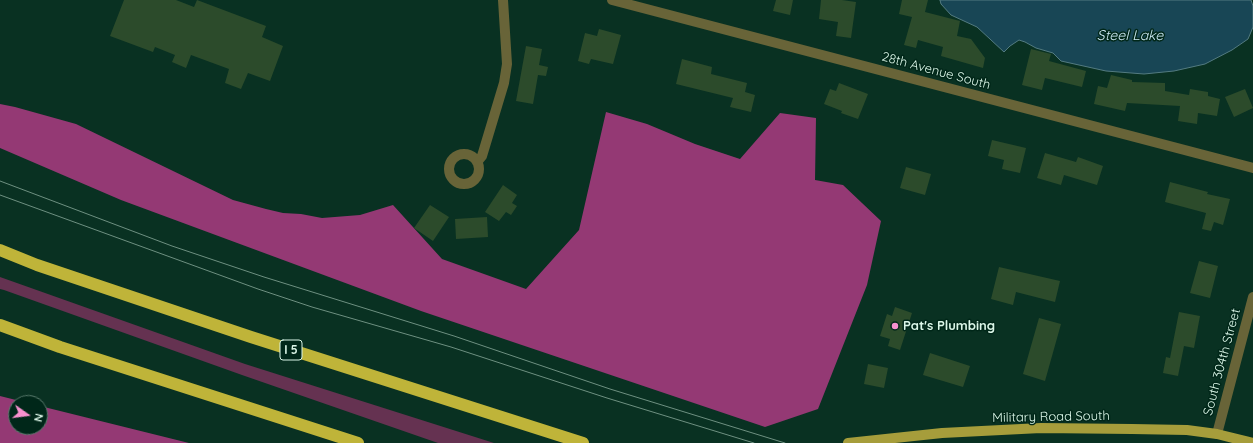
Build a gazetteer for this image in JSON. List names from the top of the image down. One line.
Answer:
{"streets":{"highway":["I 5"],"main road":["Military Road South"],"street":["28th Avenue South","South 304th Street"]},"crossings":[["South 304th Street","Military Road South"]],"water":["Steel Lake"],"places":["Pat's Plumbing"],"north":"right"}
